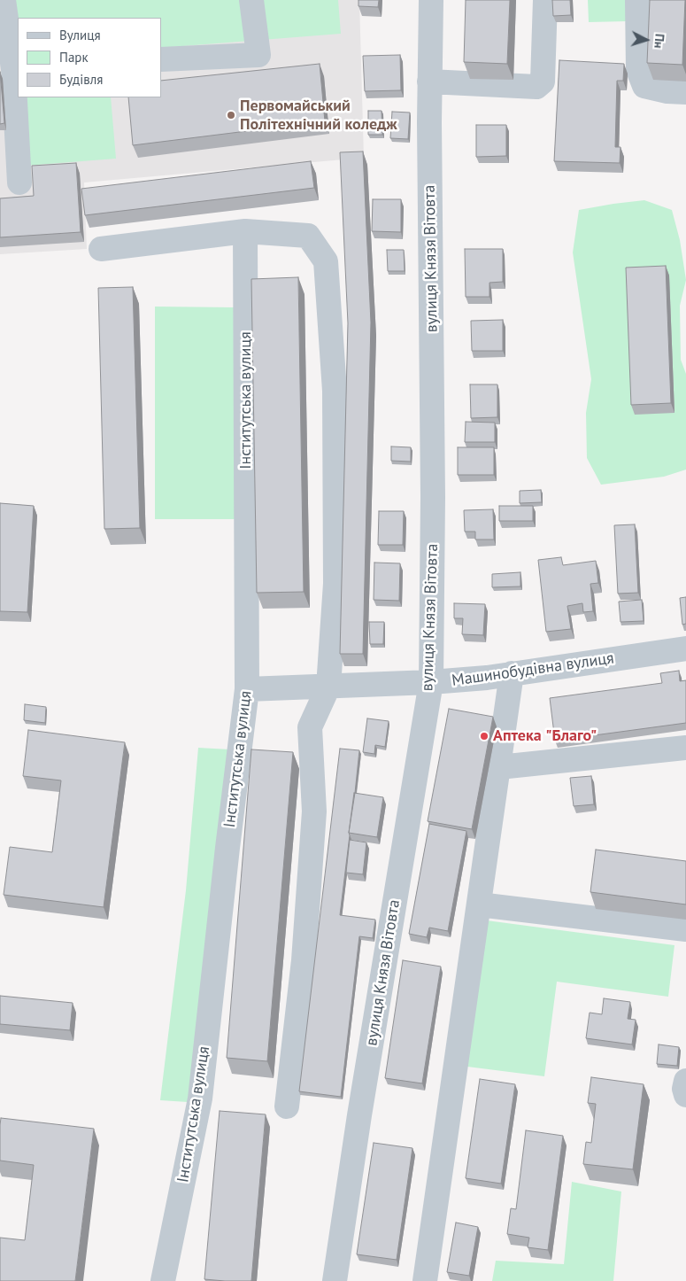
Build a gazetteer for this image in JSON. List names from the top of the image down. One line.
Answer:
{"streets":{"street":["вулиця Князя Вітовта","Інститутська вулиця","Машинобудівна вулиця"]},"crossings":[["вулиця Князя Вітовта","Машинобудівна вулиця"],["Інститутська вулиця","Машинобудівна вулиця"]],"places":["Первомайський Політехнічний коледж","Аптека \"Благо\""],"legend":["Вулиця","Парк","Будівля"],"north":"right"}
